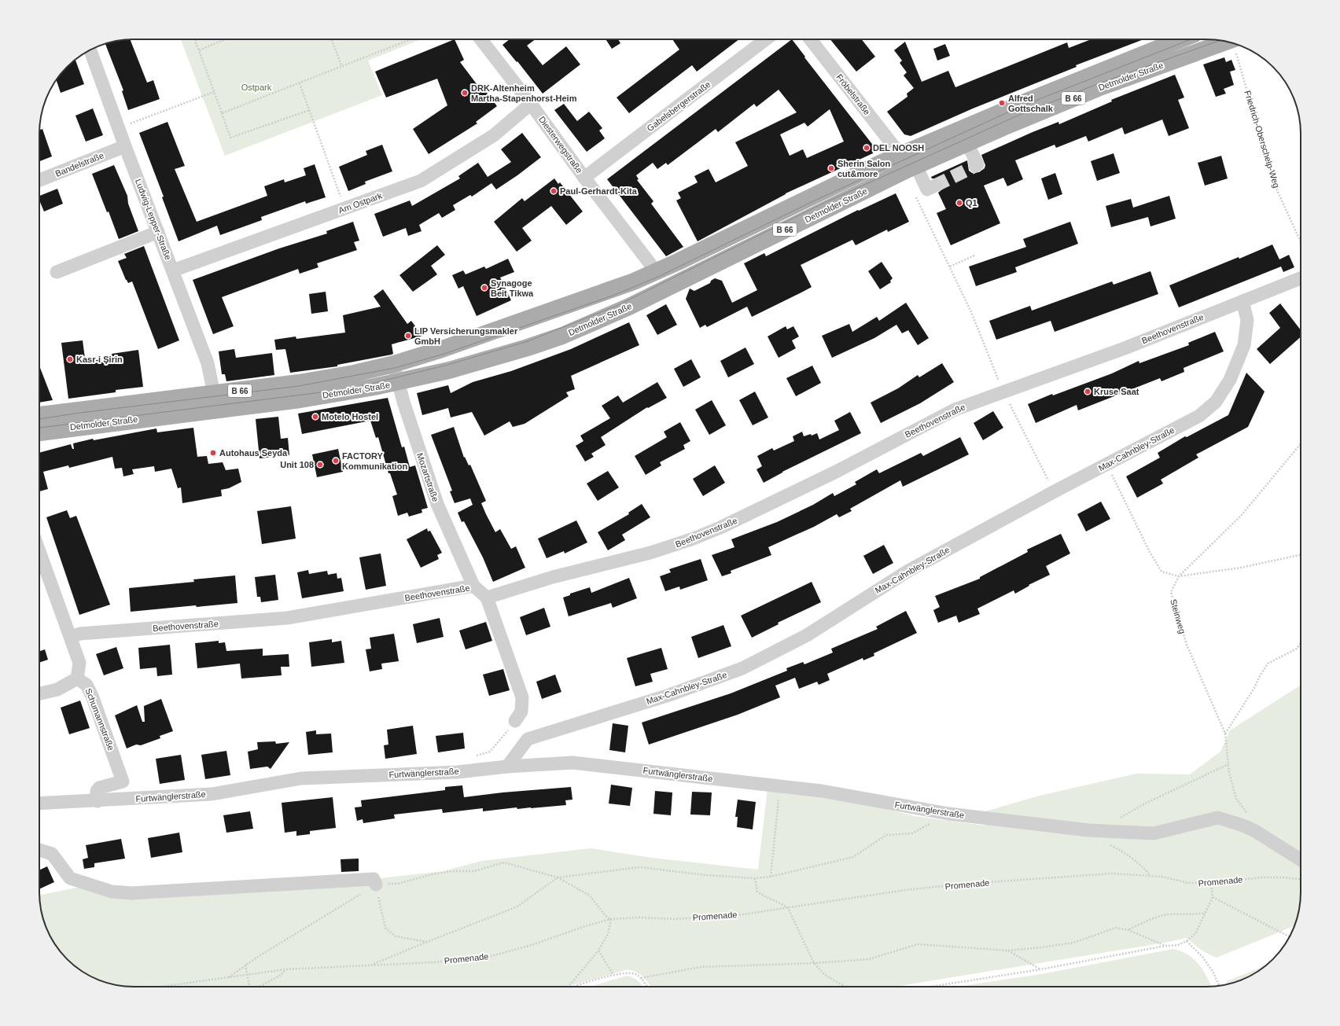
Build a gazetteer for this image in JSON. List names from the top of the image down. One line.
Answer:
{"streets":{"main road":["Detmolder Straße","B 66"],"street":["Fröbelstraße","Gabelsbergerstraße","Diesterwegstraße","Bandelstraße","Am Ostpark","Ludwig-Lepper-Straße","Beethovenstraße","Max-Cahnbley-Straße","Mozartstraße","Schumannstraße","Furtwänglerstraße"],"path":["Friedrich-Oberschelp-Weg","Steinweg","Promenade"]},"crossings":[["Detmolder Straße","Fröbelstraße"],["Detmolder Straße","Diesterwegstraße"],["Detmolder Straße","Ludwig-Lepper-Straße"],["Detmolder Straße","Mozartstraße"],["Gabelsbergerstraße","Diesterwegstraße"],["Diesterwegstraße","Am Ostpark"],["Bandelstraße","Ludwig-Lepper-Straße"],["Am Ostpark","Ludwig-Lepper-Straße"],["Beethovenstraße","Max-Cahnbley-Straße"],["Beethovenstraße","Mozartstraße"],["Max-Cahnbley-Straße","Furtwänglerstraße"],["Steinweg","Furtwänglerstraße"],["Schumannstraße","Furtwänglerstraße"]],"parks":["Ostpark"],"places":["DRK-Altenheim Martha-Stapenhorst-Heim","Alfred Gottschalk","DEL NOOSH","Sherin Salon cut&more","Paul-Gerhardt-Kita","Q1","Synagoge Beit Tikwa","LIP Versicherungsmakler GmbH","Kasr-i Şirin","Kruse Saat","Motelo Hostel","Autohaus Seyda","FACTORY Kommunikation","Unit 108"]}
